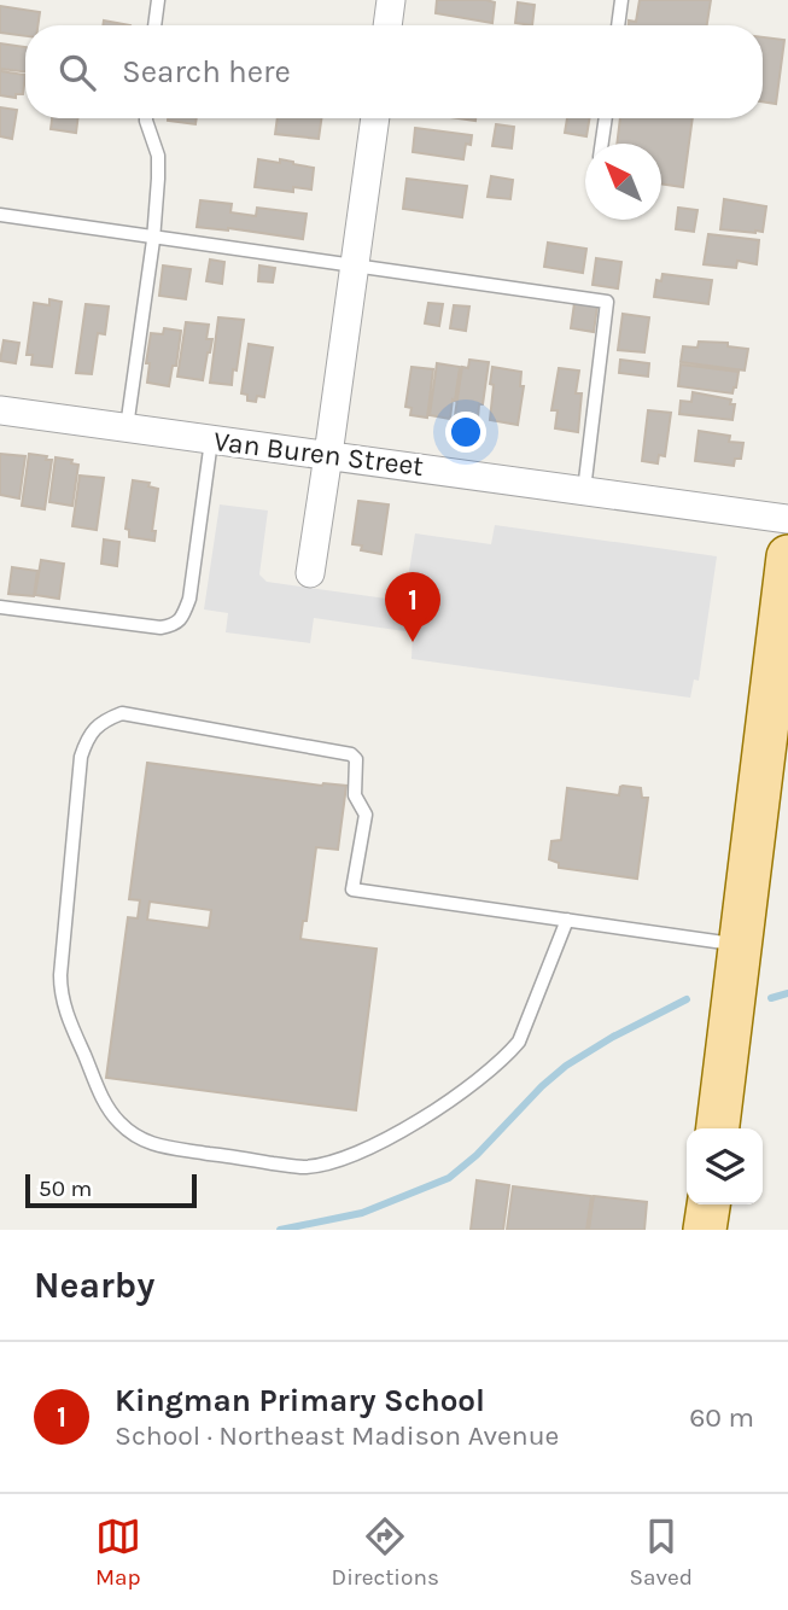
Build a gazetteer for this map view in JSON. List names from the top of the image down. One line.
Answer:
{"streets":{"street":["Van Buren Street"]},"scale_bar":"50 m","north":"top left","page":{"search":"Search here","pins":"1","scale":"50 m","heading":"Nearby","list":[{"mark":"1","name":"Kingman Primary School","note":"School · Northeast Madison Avenue","value":"60 m"}],"nav":["Map","Directions","Saved"]}}
